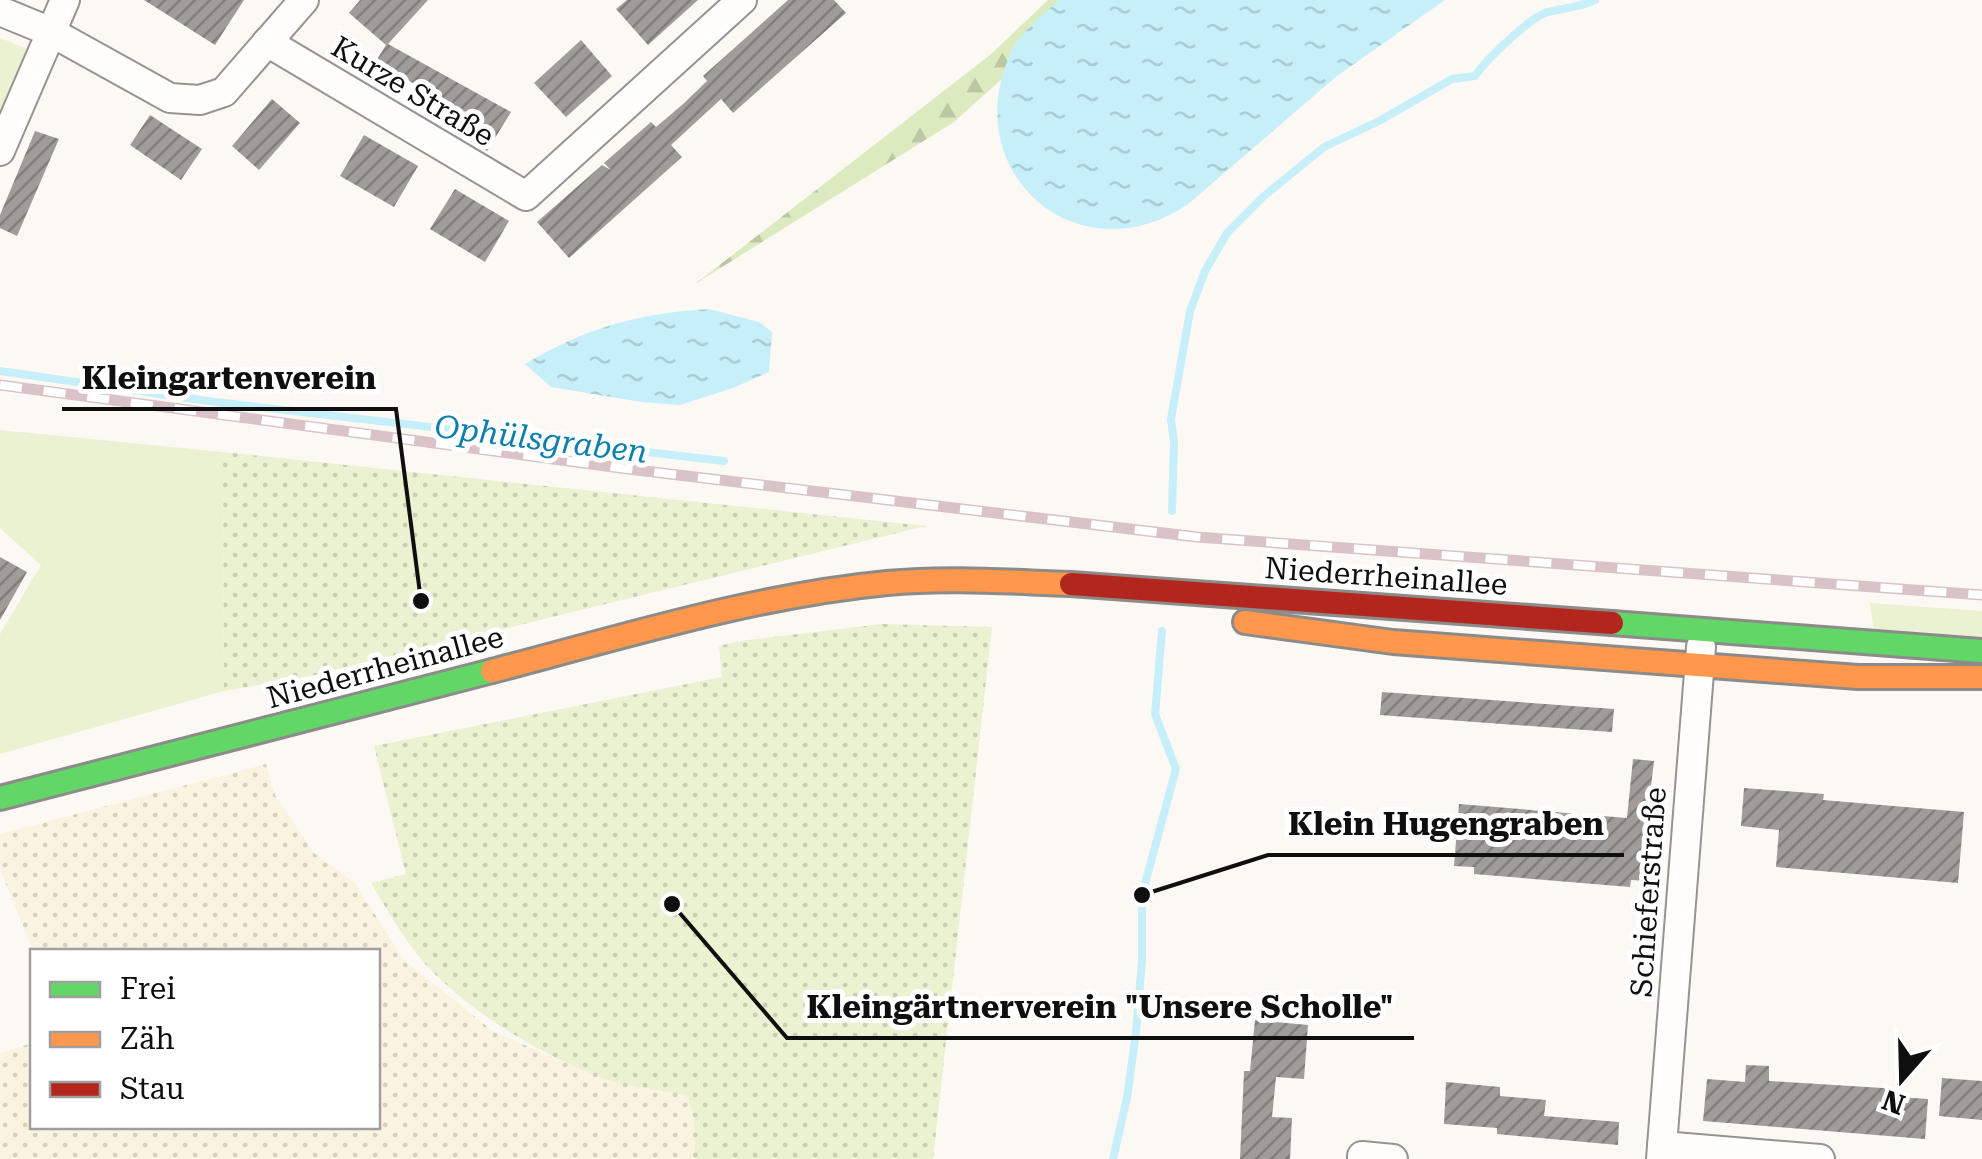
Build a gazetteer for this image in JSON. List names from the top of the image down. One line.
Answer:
{"streets":{"main road":["Niederrheinallee"],"street":["Kurze Straße","Schieferstraße"]},"crossings":[["Niederrheinallee","Schieferstraße"]],"water":["Ophülsgraben"],"places":["Kleingartenverein","Klein Hugengraben","Kleingärtnerverein \"Unsere Scholle\""],"legend":["Frei","Zäh","Stau"],"north":"bottom"}
